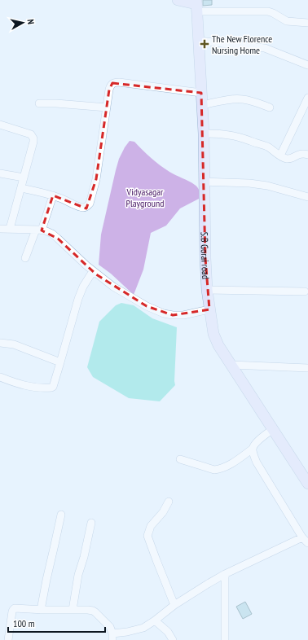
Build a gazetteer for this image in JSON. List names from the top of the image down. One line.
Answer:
{"streets":{"street":["S.B Gorai road"]},"parks":["Vidyasagar Playground"],"places":{"health":["The New Florence Nursing Home"]},"scale_bar":"100 m","north":"right"}
